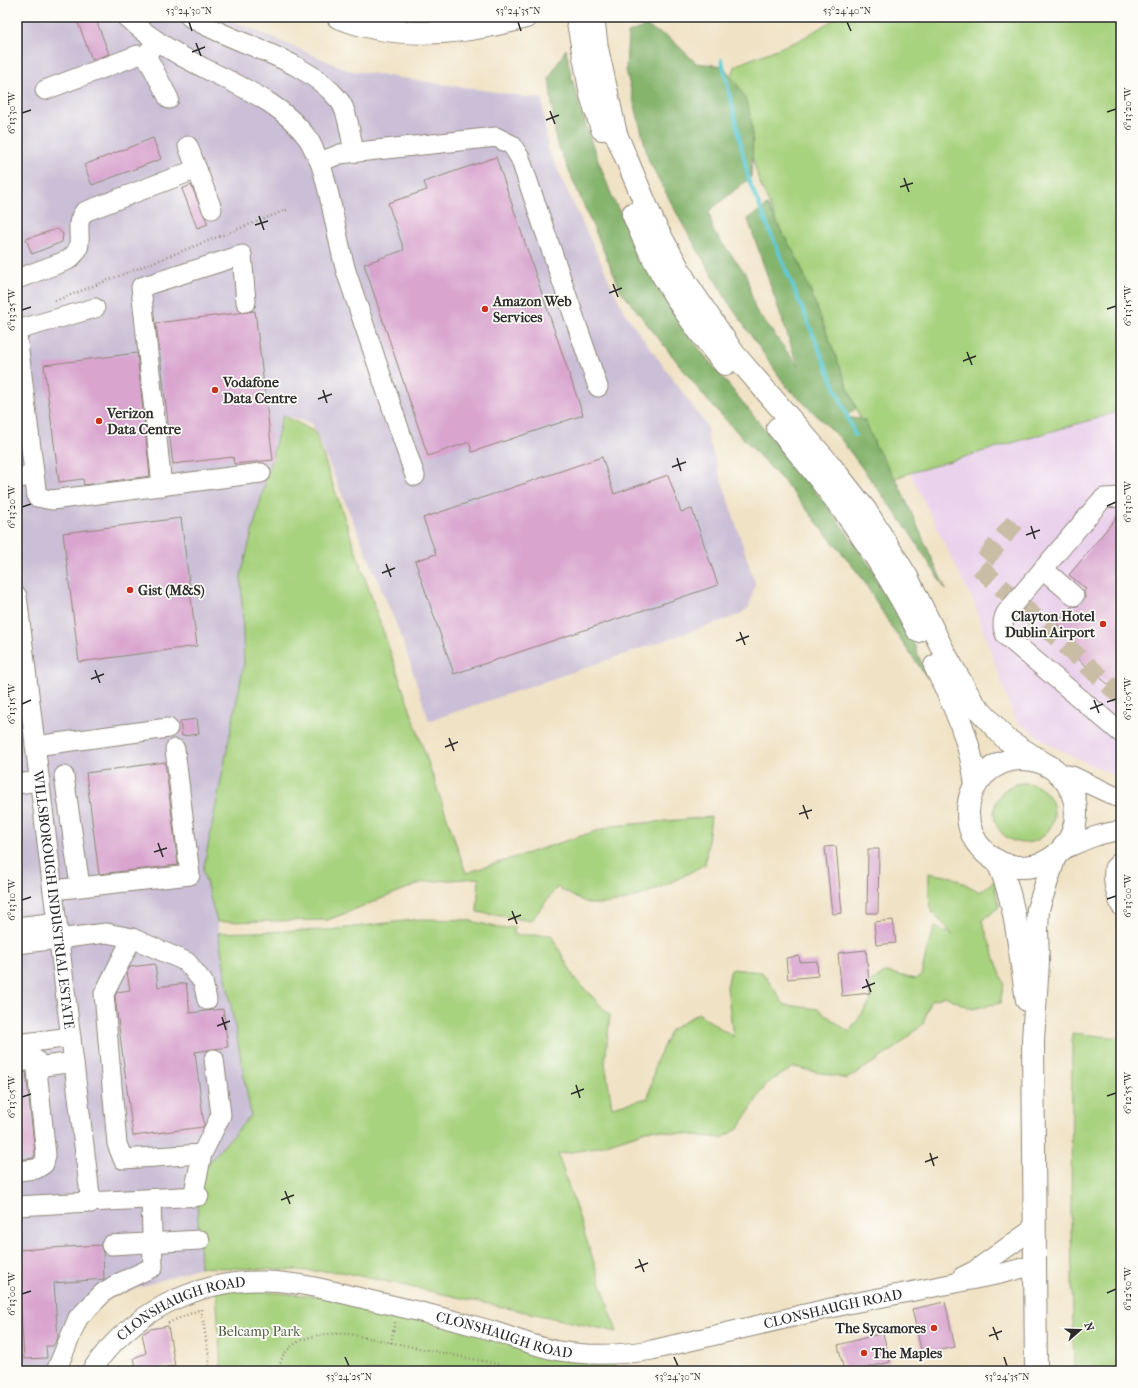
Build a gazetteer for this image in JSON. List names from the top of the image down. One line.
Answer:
{"streets":{"street":["WILLSBOROUGH INDUSTRIAL ESTATE","CLONSHAUGH ROAD"]},"parks":["Belcamp Park"],"places":["Amazon Web Services","Vodafone Data Centre","Verizon Data Centre","Gist (M&S)","Clayton Hotel Dublin Airport","The Sycamores","The Maples"],"north":"right","coordinates":["53°24'30\"N","53°24'35\"N","53°24'40\"N","6°13'20\"W","6°13'30\"W","6°13'15\"W","6°13'25\"W","6°13'10\"W","6°13'05\"W","6°13'00\"W","6°12'55\"W","6°12'50\"W","53°24'25\"N"]}
